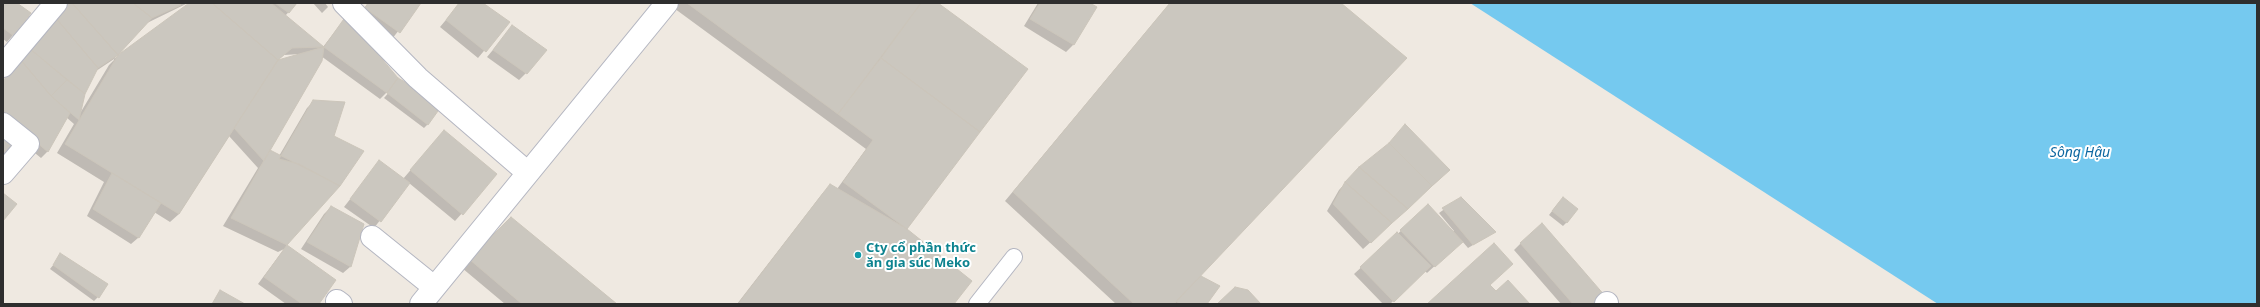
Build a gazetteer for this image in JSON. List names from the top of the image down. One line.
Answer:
{"water":["Sông Hậu"],"places":["Cty cổ phần thức ăn gia súc Meko"]}
